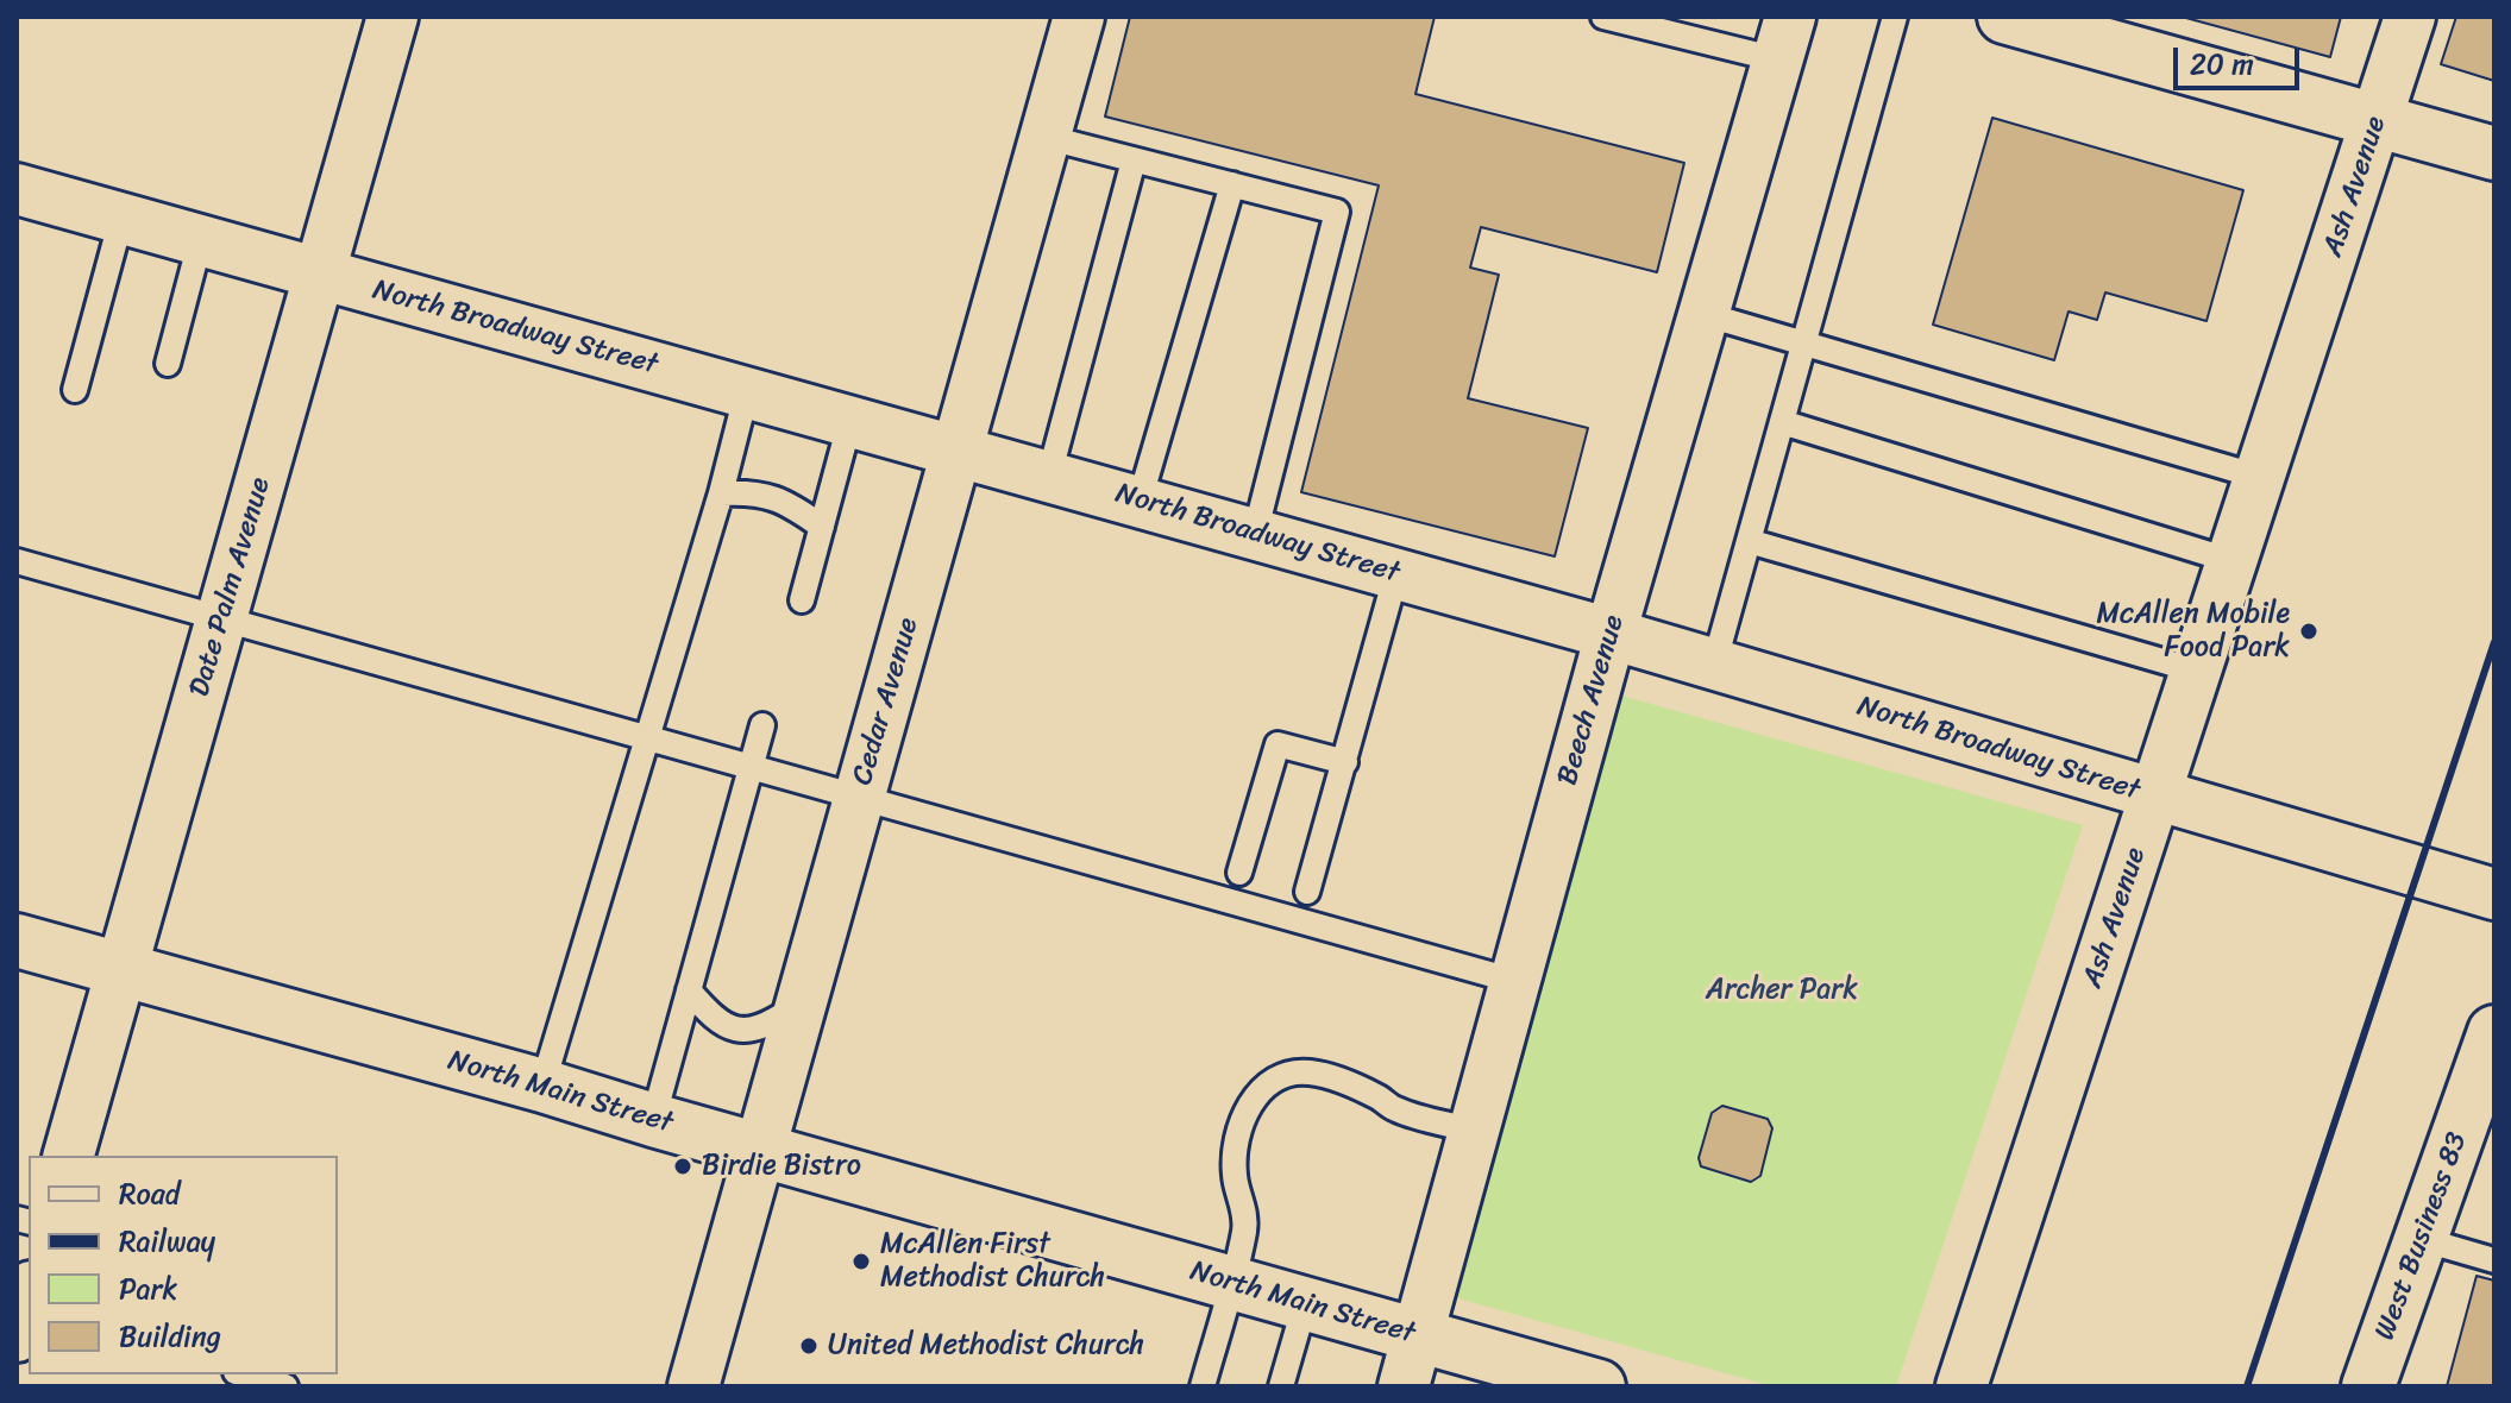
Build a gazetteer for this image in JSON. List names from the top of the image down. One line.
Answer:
{"streets":{"street":["Ash Avenue","North Broadway Street","Date Palm Avenue","Beech Avenue","Cedar Avenue","North Main Street","West Business 83"]},"crossings":[["Ash Avenue","North Broadway Street"],["North Broadway Street","Date Palm Avenue"],["North Broadway Street","Beech Avenue"],["North Broadway Street","Cedar Avenue"],["Date Palm Avenue","North Main Street"],["Beech Avenue","North Main Street"],["Cedar Avenue","North Main Street"]],"parks":["Archer Park"],"places":["McAllen Mobile Food Park","Birdie Bistro","McAllen First Methodist Church","United Methodist Church"],"legend":["Road","Railway","Park","Building"],"scale_bar":"20 m"}
